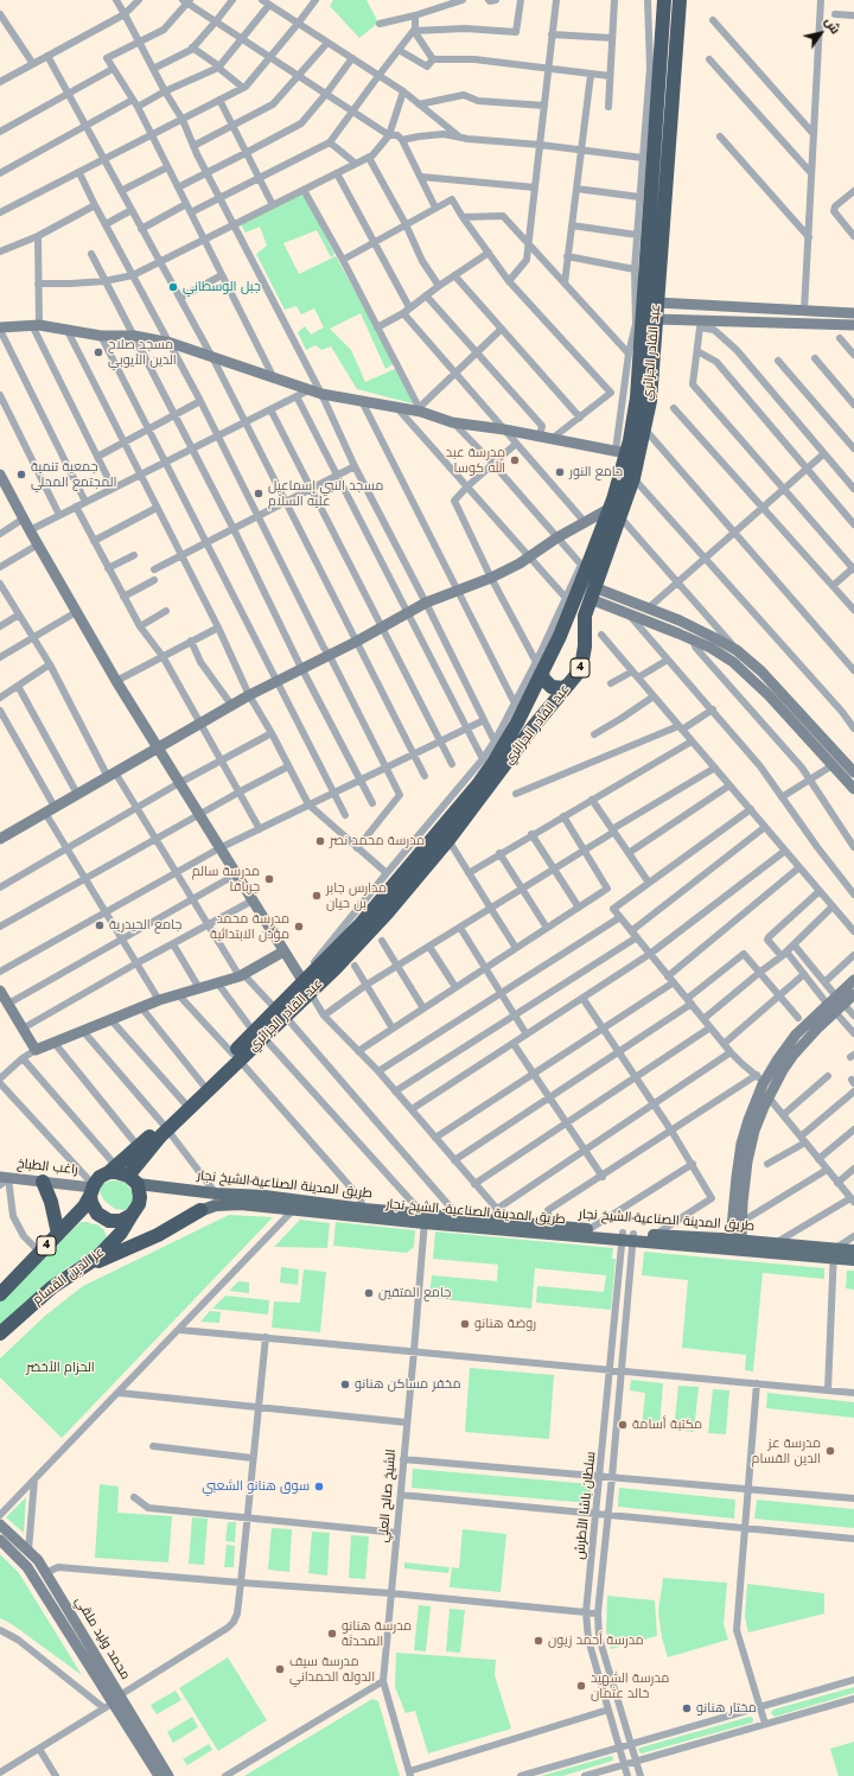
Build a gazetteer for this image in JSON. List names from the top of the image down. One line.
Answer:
{"streets":{"highway":["عبد القادر الجزائري","4","عز الدين القسام"],"main road":["طريق المدينة الصناعية-الشيخ نجار","طريق المدينة الصناعية- الشيخ نجار"],"street":["راغب الطباخ","الشيخ صالح العلي","سلطان باشا الأطرش","محمد وليد ملقي"]},"crossings":[["عبد القادر الجزائري","4"],["عبد القادر الجزائري","راغب الطباخ"],["عبد القادر الجزائري","طريق المدينة الصناعية-الشيخ نجار"],["عبد القادر الجزائري","عز الدين القسام"],["4","راغب الطباخ"],["4","طريق المدينة الصناعية-الشيخ نجار"],["4","عز الدين القسام"],["راغب الطباخ","طريق المدينة الصناعية-الشيخ نجار"],["راغب الطباخ","عز الدين القسام"],["طريق المدينة الصناعية-الشيخ نجار","طريق المدينة الصناعية- الشيخ نجار"],["طريق المدينة الصناعية-الشيخ نجار","عز الدين القسام"],["طريق المدينة الصناعية-الشيخ نجار","الشيخ صالح العلي"],["طريق المدينة الصناعية-الشيخ نجار","سلطان باشا الأطرش"],["طريق المدينة الصناعية- الشيخ نجار","عز الدين القسام"],["طريق المدينة الصناعية- الشيخ نجار","الشيخ صالح العلي"],["طريق المدينة الصناعية- الشيخ نجار","سلطان باشا الأطرش"]],"parks":["الحزام الأخضر"],"places":["جبل الوسطاني","مسجد صلاح الدين الأيوبي","مدرسة عبد الله كوسا","جامع النور","جمعية تنمية المجتمع المحلي","مسجد النبي إسماعيل عليه السلام","مدرسة محمد نصر","مدرسة سالم جرباقا","مدارس جابر بن حيان","جامع الحيدرية","مدرسة محمد مؤذن الابتدائية","جامع المتقين","روضة هنانو","مخفر مساكن هنانو","مكتبة أسامة","مدرسة عز الدين القسام","سوق هنانو الشعبي","مدرسة هنانو المحدثة","مدرسة أحمد زيون","مدرسة سيف الدولة الحمداني","مدرسة الشهيد خالد عثمان","مختار هنانو"],"north":"top right"}
